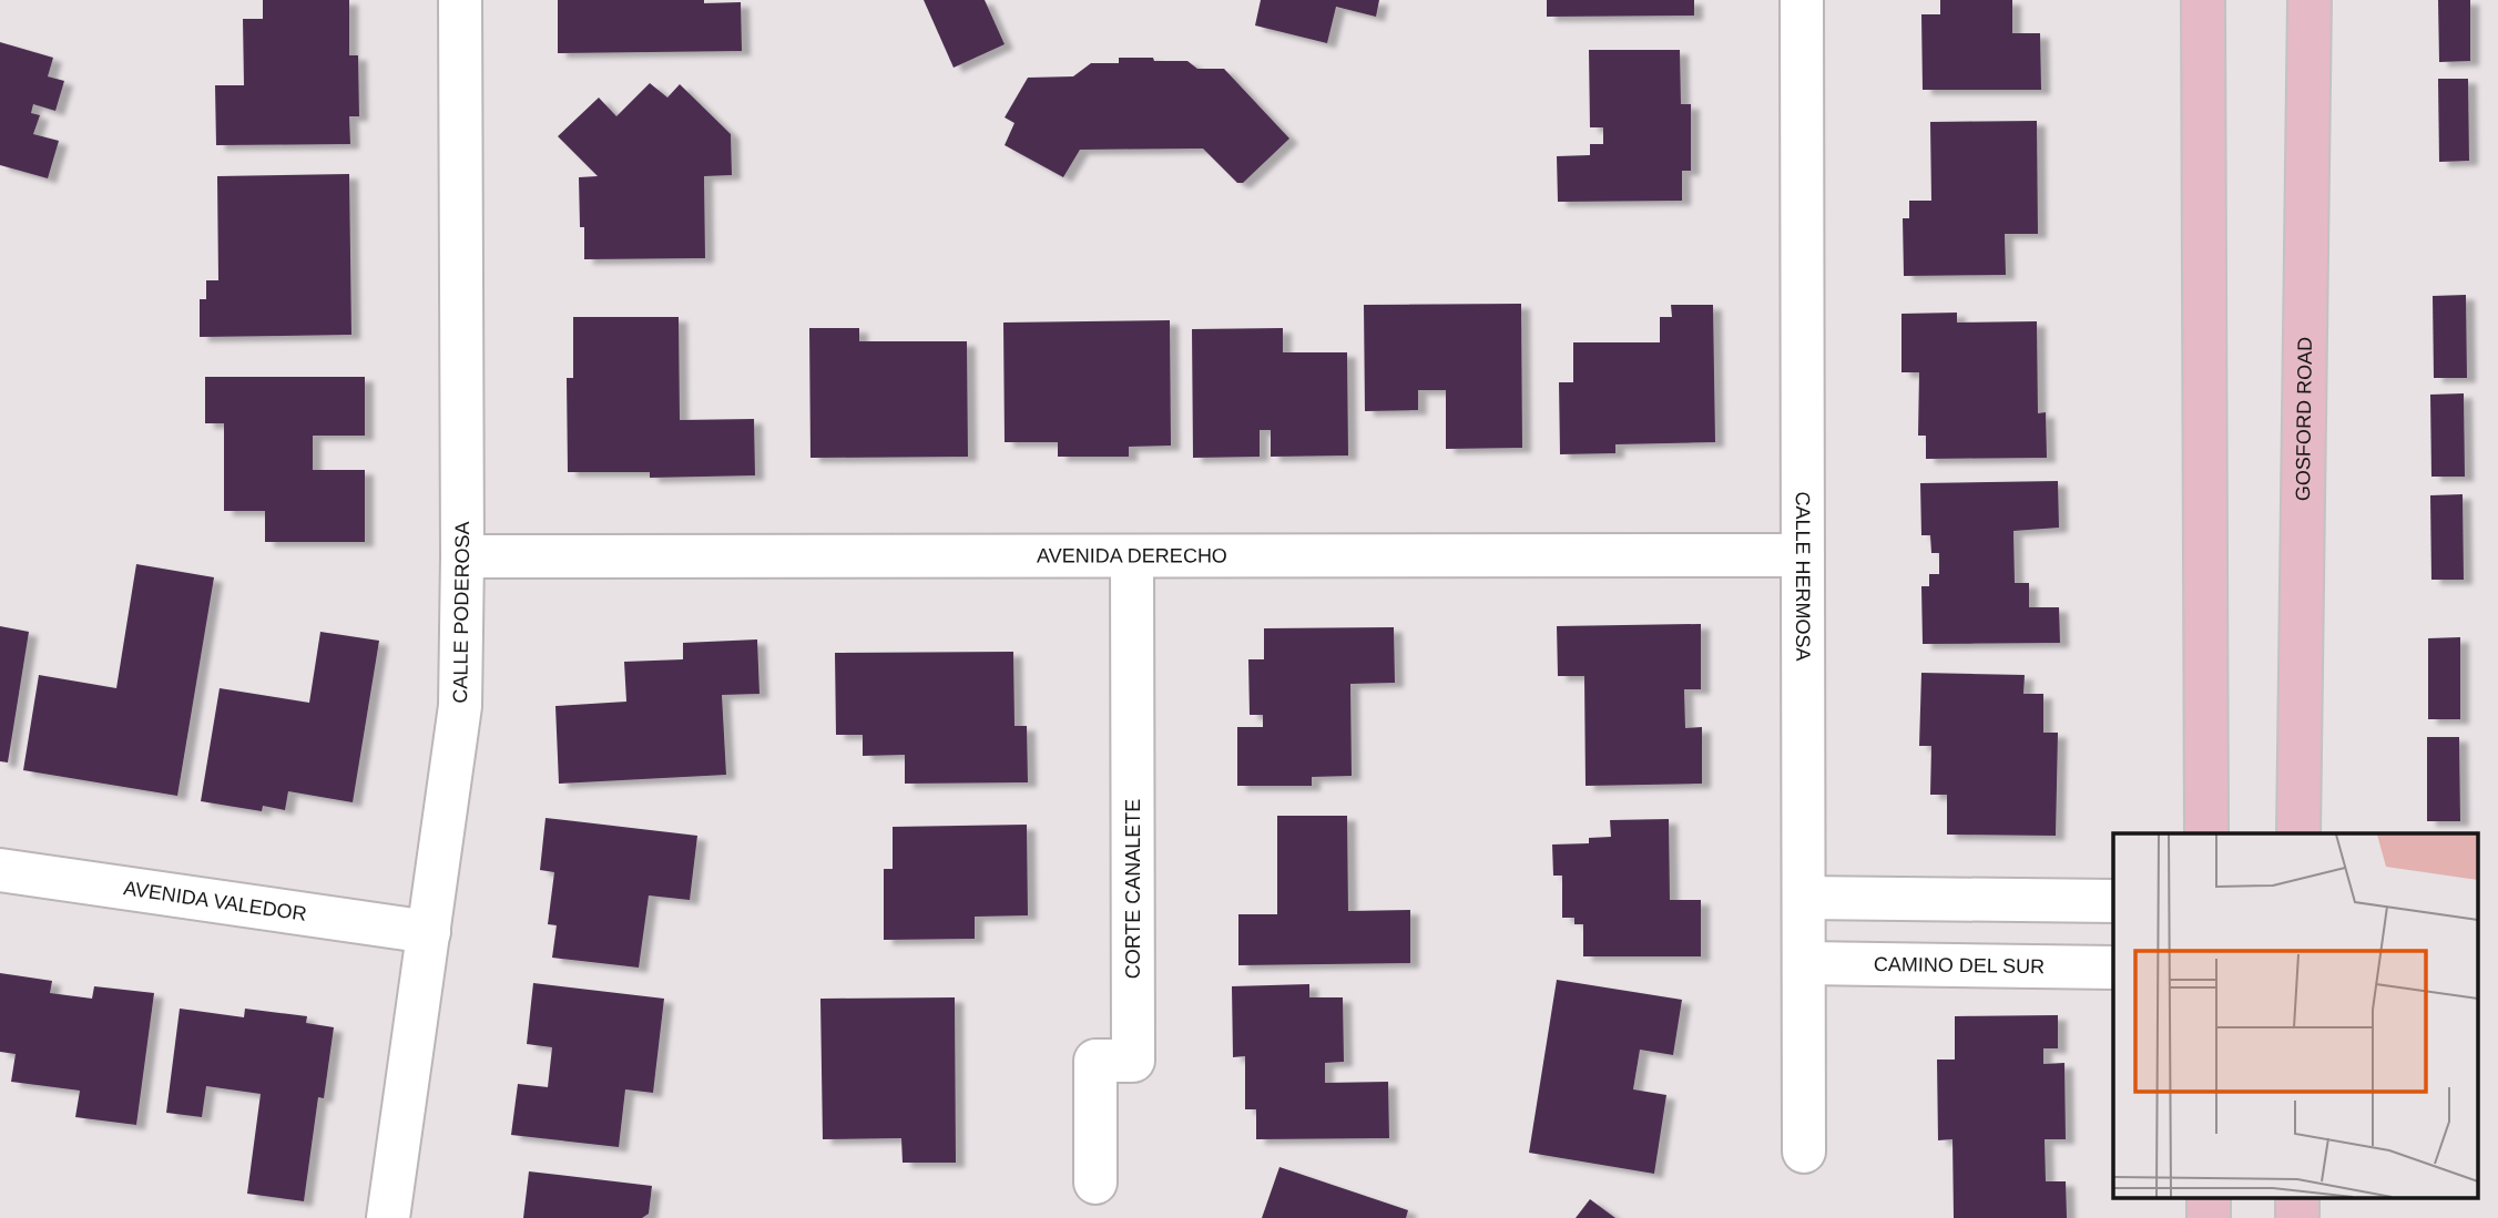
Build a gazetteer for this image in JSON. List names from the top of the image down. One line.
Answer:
{"streets":{"main road":["GOSFORD ROAD"],"street":["AVENIDA DERECHO","CALLE HERMOSA","CALLE PODEROSA","CORTE CANALETE","AVENIDA VALEDOR","CAMINO DEL SUR"]},"crossings":[["AVENIDA DERECHO","CALLE HERMOSA"],["AVENIDA DERECHO","CALLE PODEROSA"],["AVENIDA DERECHO","CORTE CANALETE"],["CALLE HERMOSA","CAMINO DEL SUR"],["CALLE PODEROSA","AVENIDA VALEDOR"]]}
